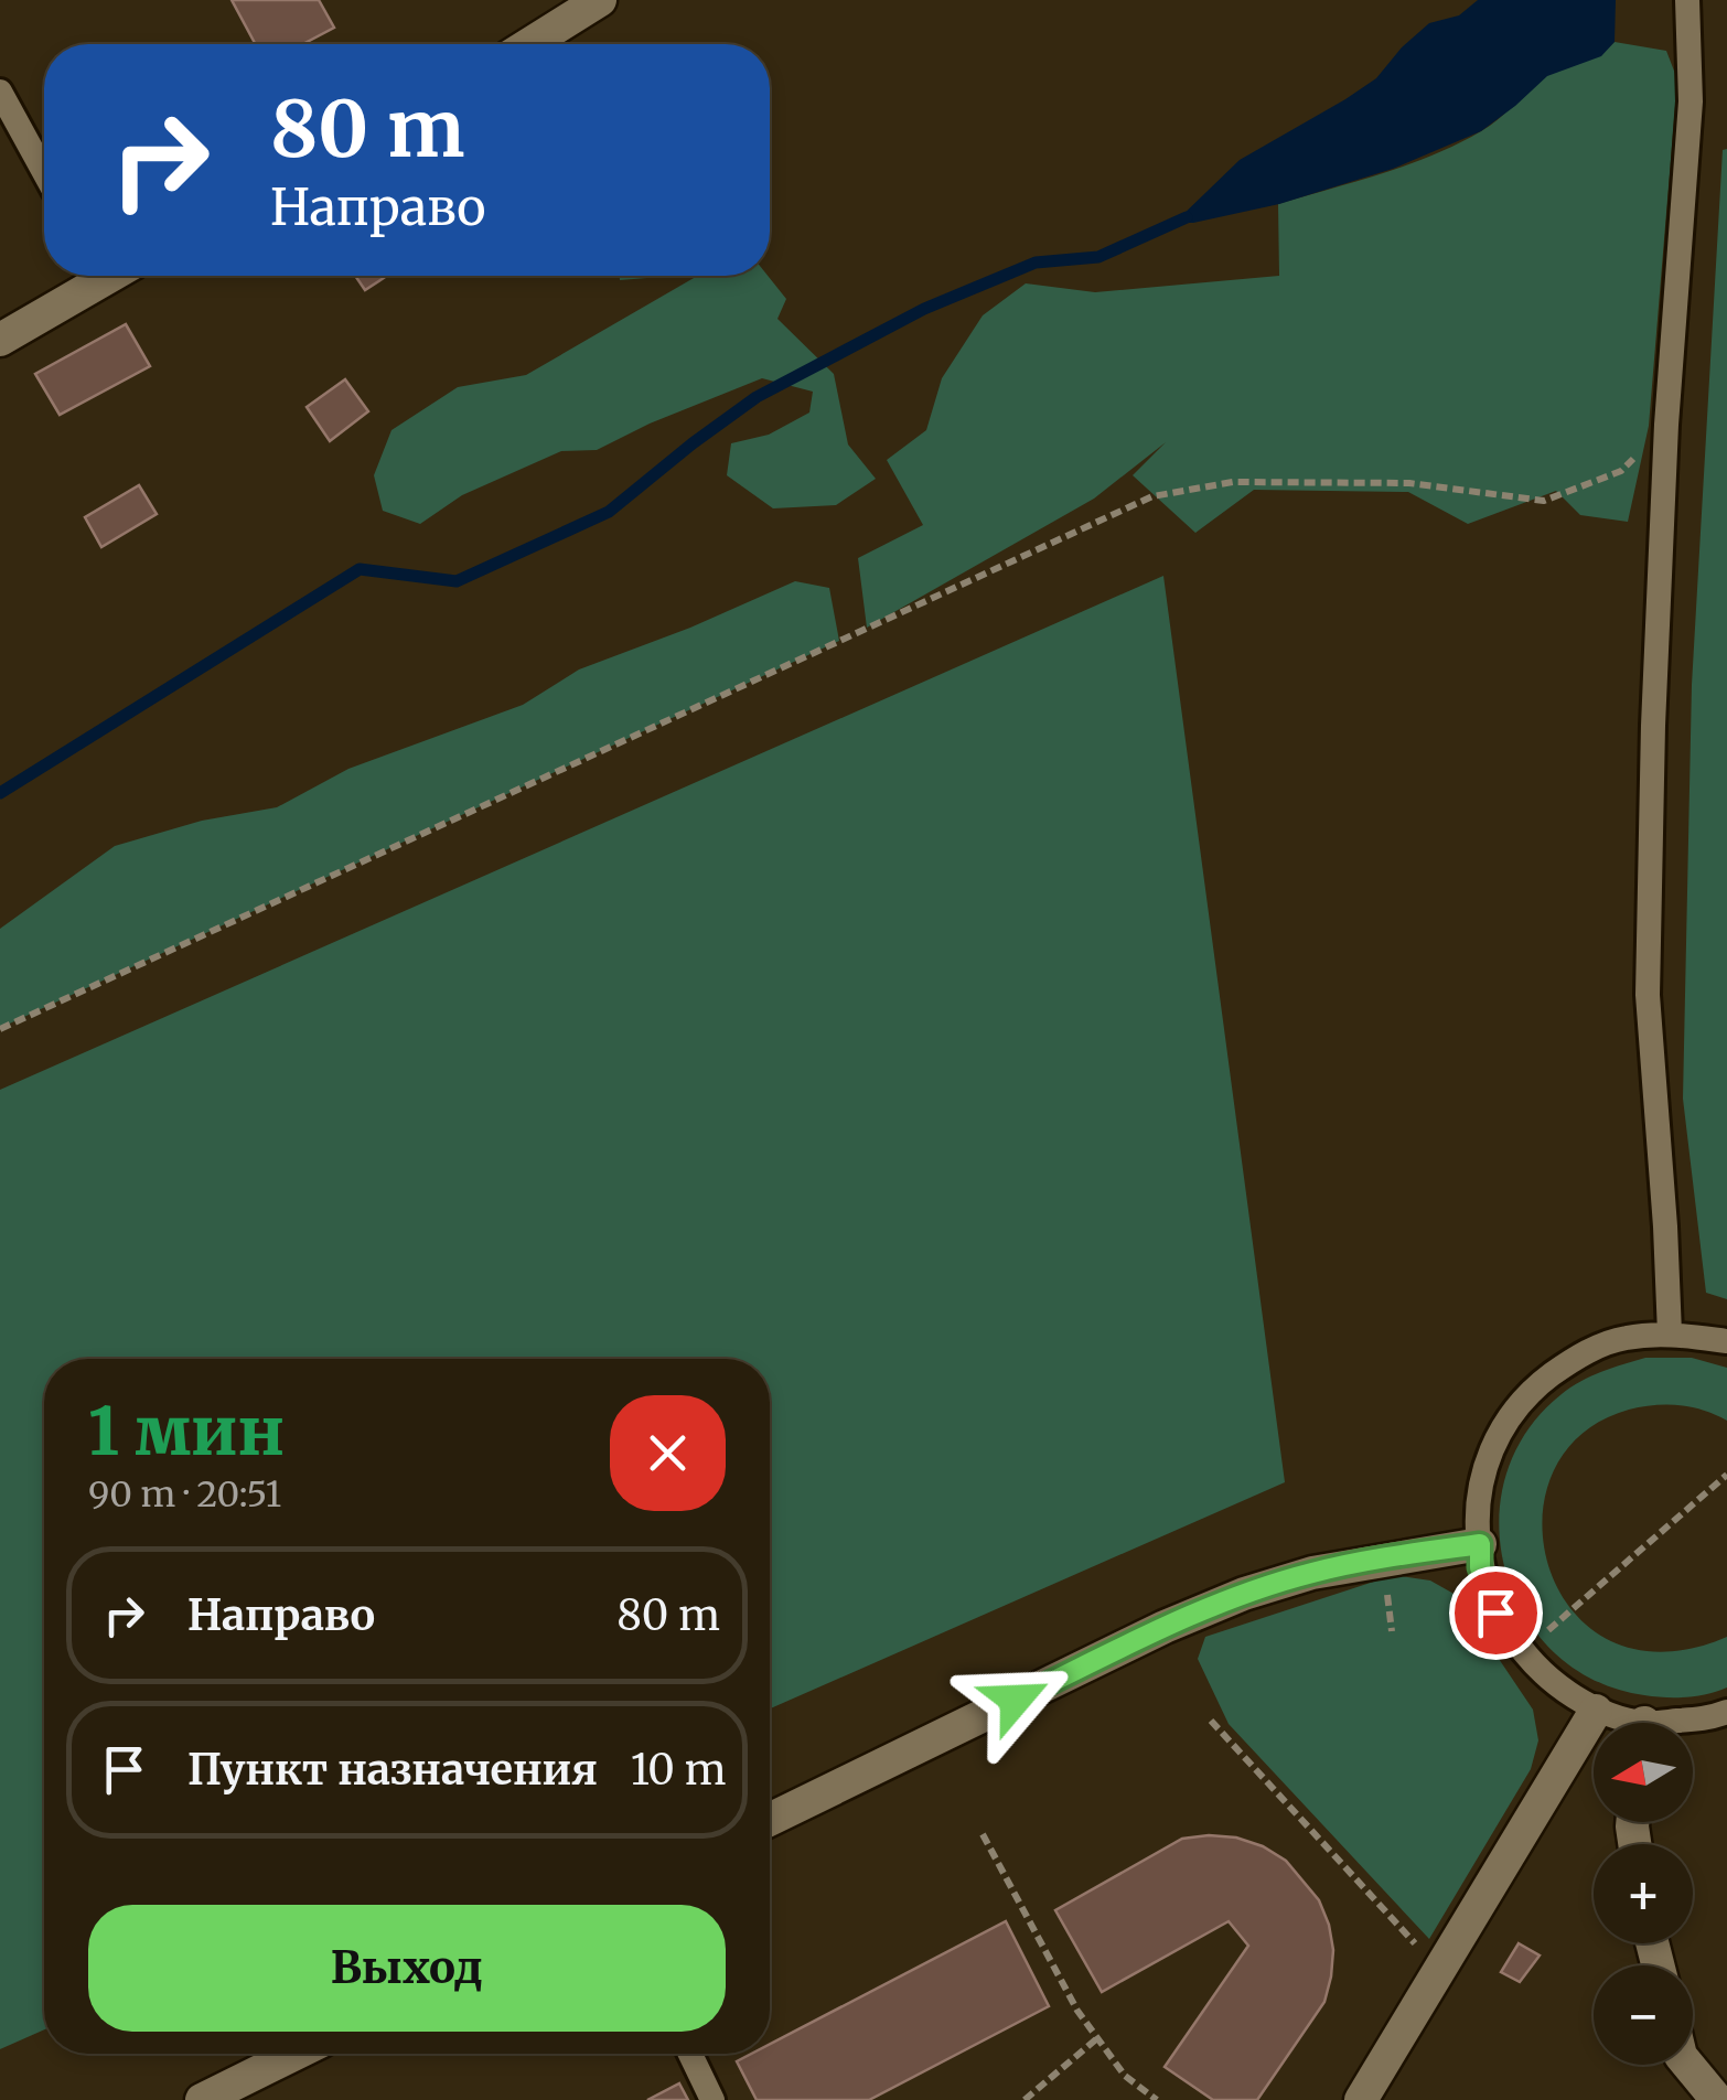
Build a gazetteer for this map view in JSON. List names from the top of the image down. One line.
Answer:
{"north":"left","page":{"turn":["80 m","Направо"],"heading":["1 мин","90 m · 20:51"],"list":[{"name":"Направо","value":"80 m"},{"name":"Пункт назначения","value":"10 m"}],"map_buttons":["+","−"],"buttons":"Выход"}}
